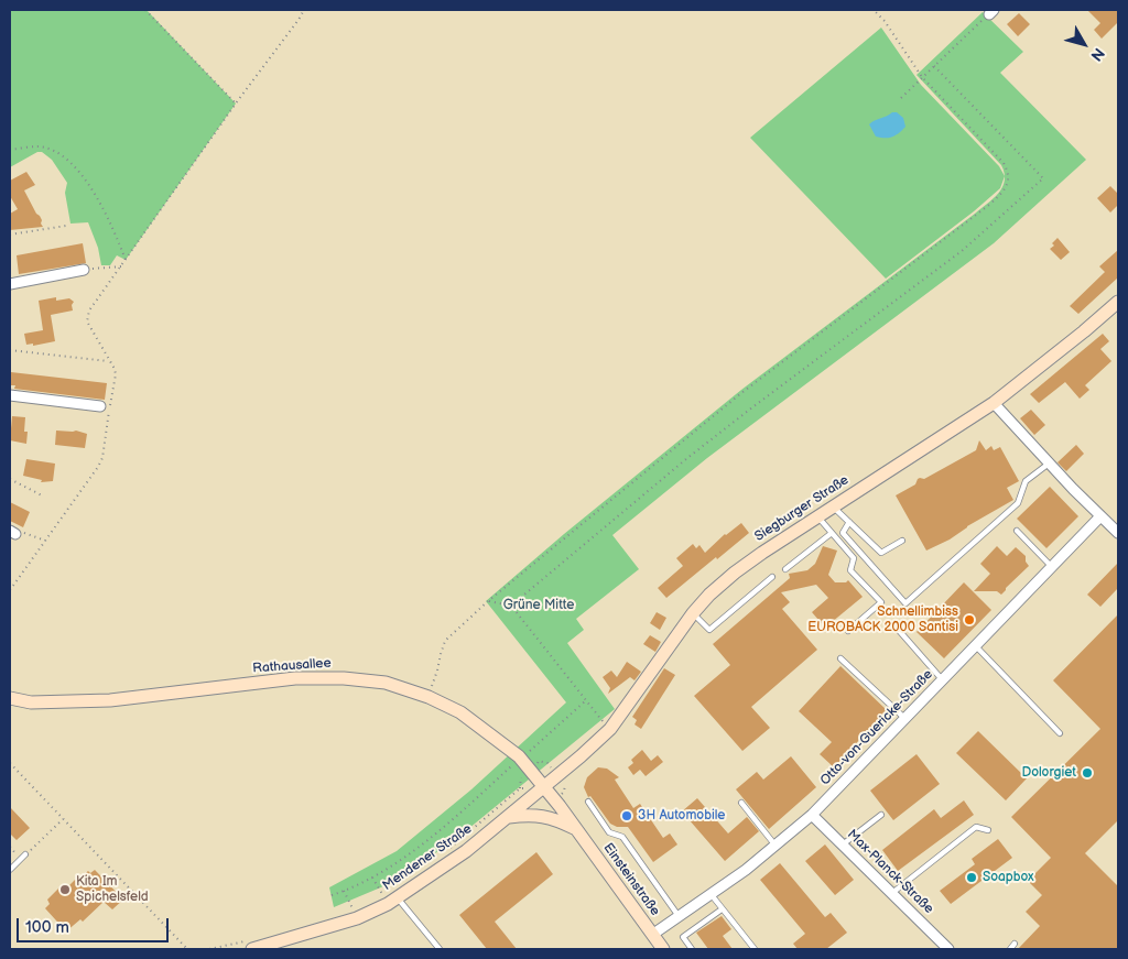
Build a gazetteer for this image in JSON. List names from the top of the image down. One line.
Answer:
{"streets":{"street":["Siegburger Straße","Rathausallee","Otto-von-Guericke-Straße","Mendener Straße","Max-Planck-Straße","Einsteinstraße"]},"crossings":[["Siegburger Straße","Rathausallee"],["Siegburger Straße","Mendener Straße"],["Siegburger Straße","Einsteinstraße"],["Rathausallee","Mendener Straße"],["Rathausallee","Einsteinstraße"],["Otto-von-Guericke-Straße","Max-Planck-Straße"],["Otto-von-Guericke-Straße","Einsteinstraße"],["Mendener Straße","Einsteinstraße"]],"parks":["Grüne Mitte"],"places":["Schnellimbiss EUROBACK 2000 Santisi","Dolorgiet","3H Automobile","Soapbox","Kita Im Spichelsfeld"],"scale_bar":"100 m","north":"bottom right"}
